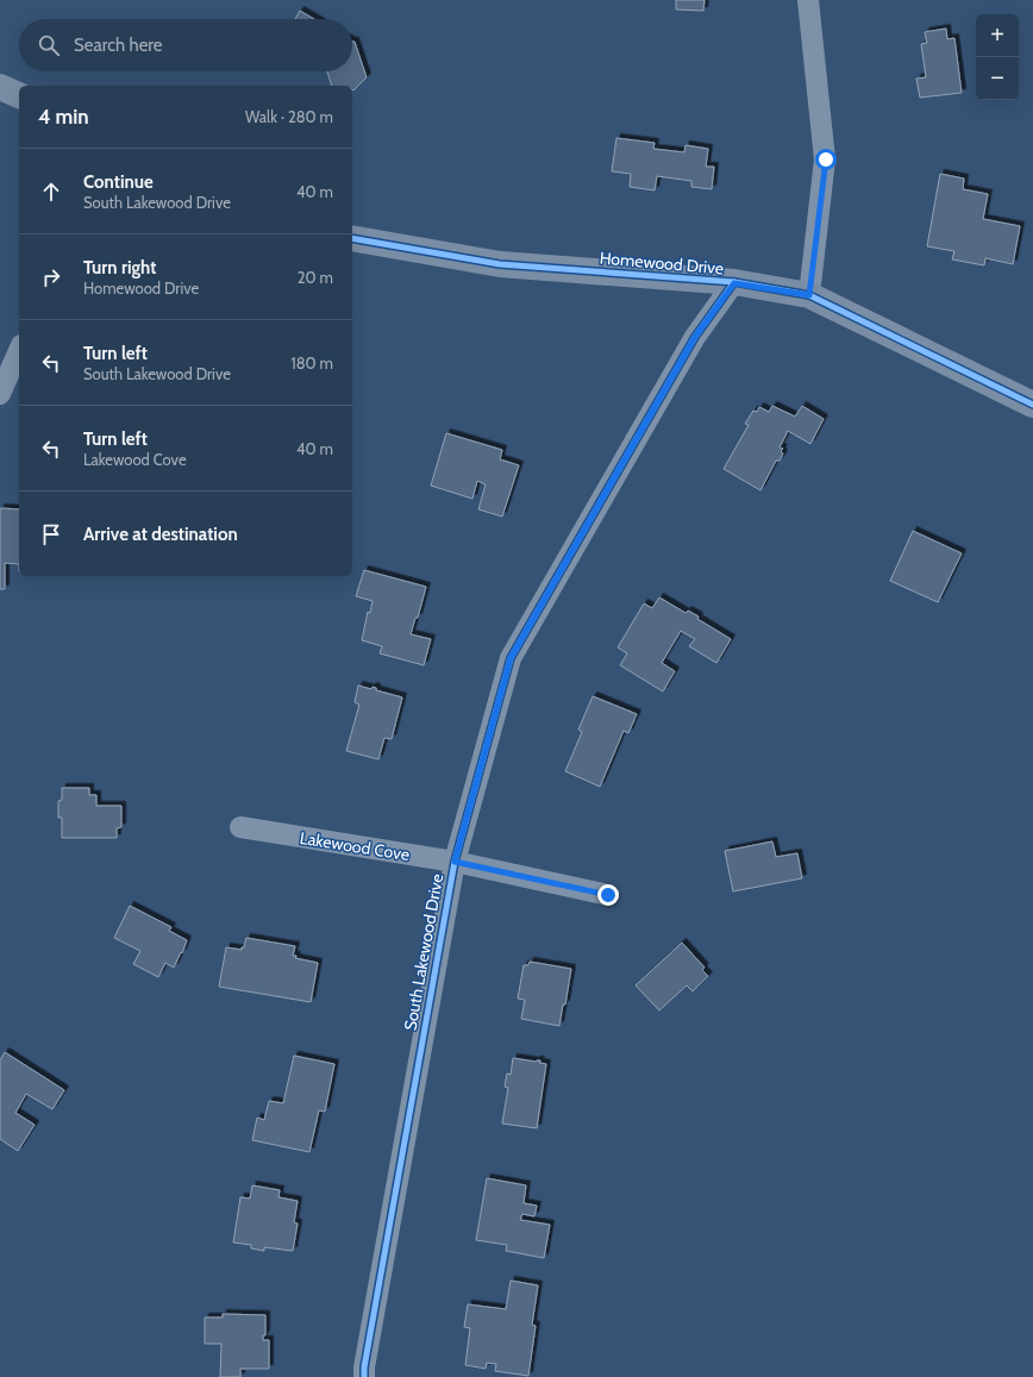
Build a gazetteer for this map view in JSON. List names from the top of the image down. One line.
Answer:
{"streets":{"street":["Homewood Drive","Lakewood Cove","South Lakewood Drive"]},"crossings":[["Homewood Drive","South Lakewood Drive"],["Lakewood Cove","South Lakewood Drive"]],"page":{"map_buttons":["+","−"],"search":"Search here","heading":["4 min","Walk · 280 m"],"list":[["Continue","South Lakewood Drive","40 m"],["Turn right","Homewood Drive","20 m"],["Turn left","South Lakewood Drive","180 m"],["Turn left","Lakewood Cove","40 m"],"Arrive at destination"]}}
